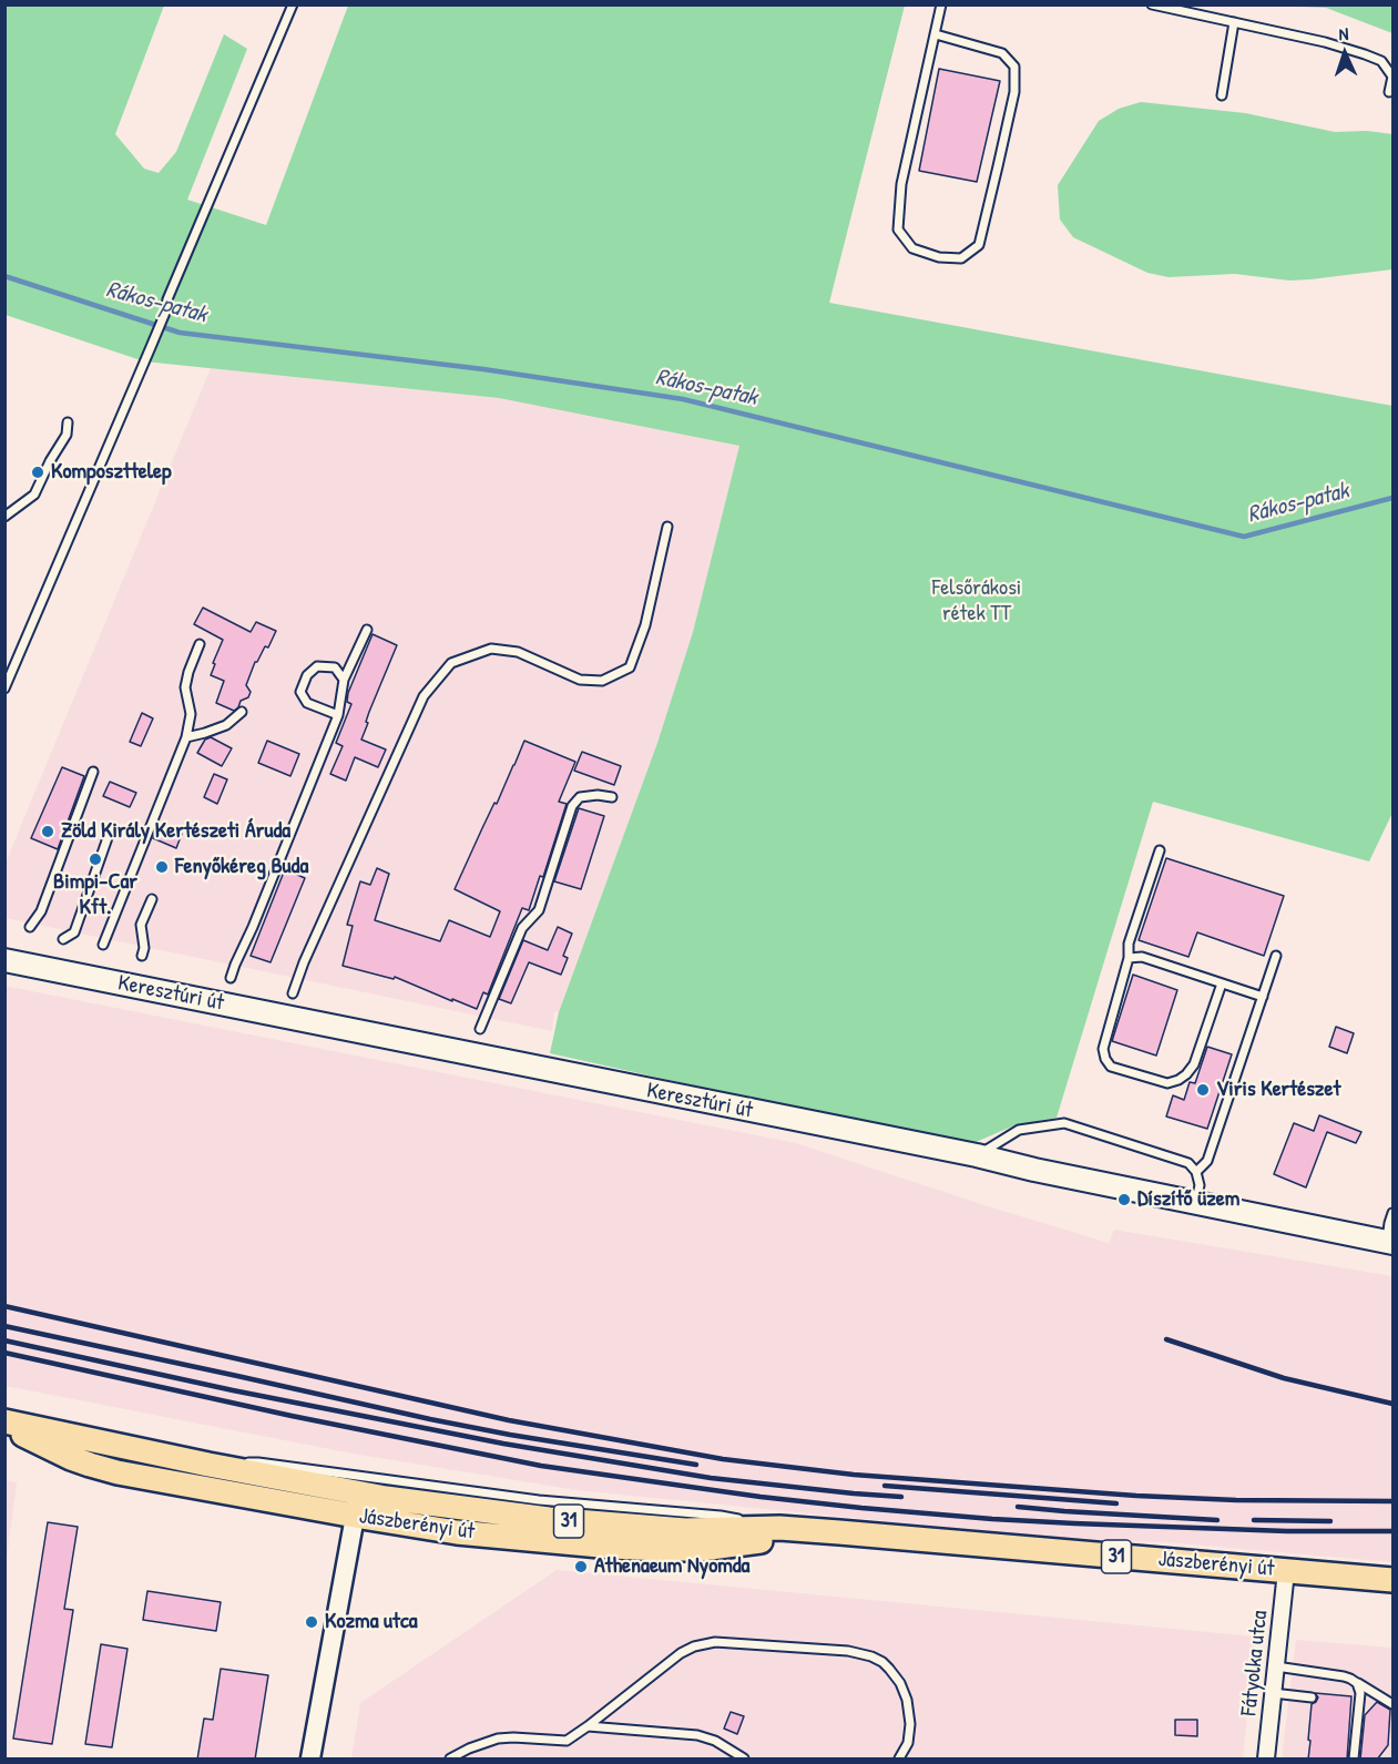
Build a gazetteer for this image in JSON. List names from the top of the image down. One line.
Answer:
{"streets":{"main road":["Keresztúri út","31","Jászberényi út"],"street":["Fátyolka utca"]},"crossings":[["Jászberényi út","Fátyolka utca"]],"water":["Rákos-patak"],"parks":["Felsőrákosi rétek TT"],"places":["Komposzttelep","Zöld Király Kertészeti Áruda","Bimpi-Car Kft.","Fenyőkéreg Buda","Viris Kertészet","Díszítő üzem","Athenaeum Nyomda","Kozma utca"],"north":"top"}
